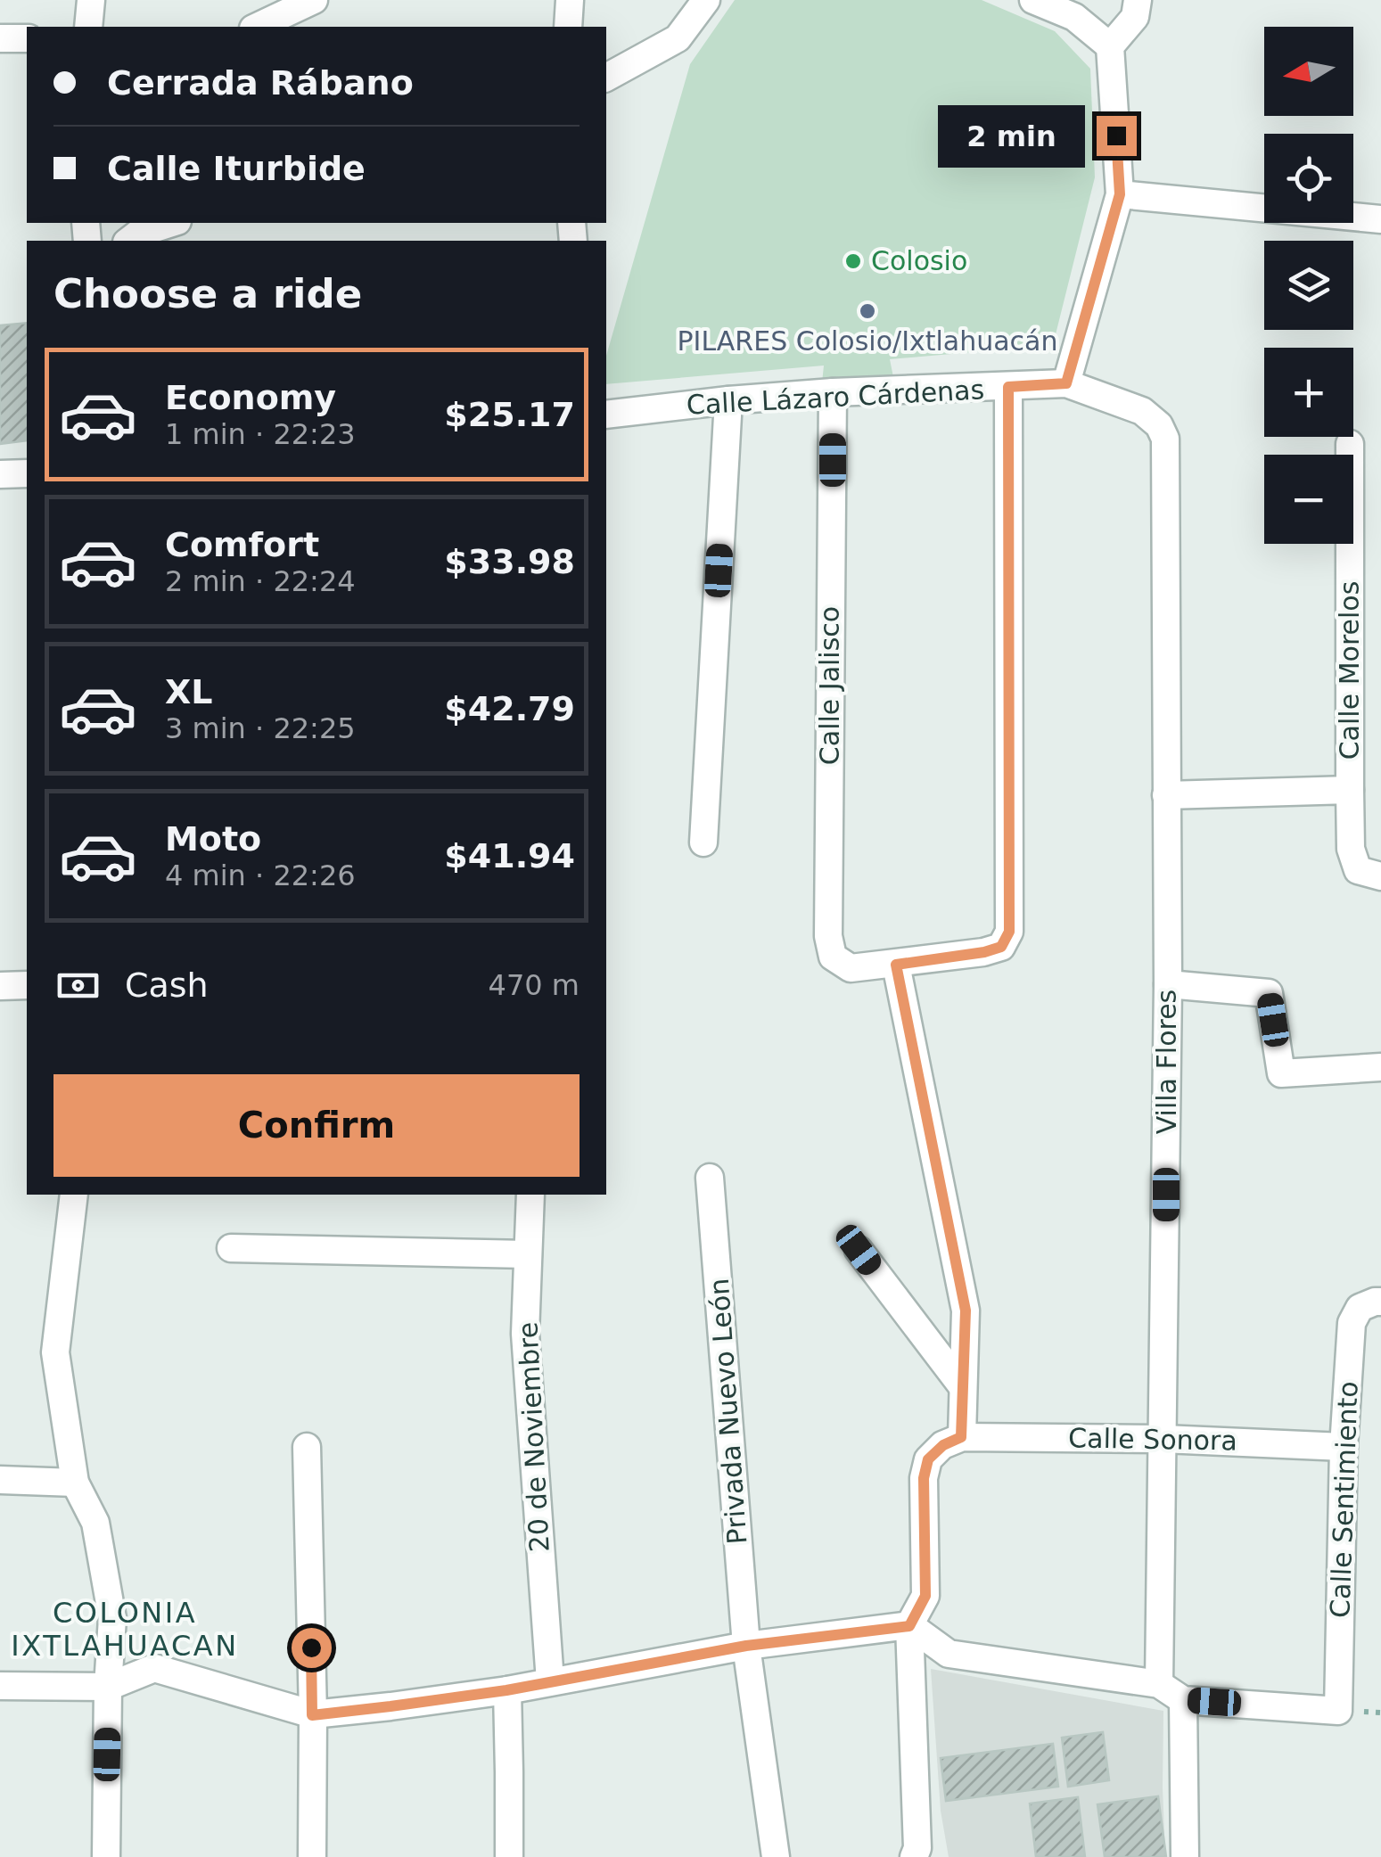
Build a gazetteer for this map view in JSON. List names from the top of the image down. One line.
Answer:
{"streets":{"street":["Calle Lázaro Cárdenas","Calle Morelos","Calle Jalisco","Villa Flores","Privada Nuevo León","20 de Noviembre","Calle Sonora","Calle Sentimiento"]},"crossings":[["Calle Lázaro Cárdenas","Calle Jalisco"],["Calle Lázaro Cárdenas","Villa Flores"],["Villa Flores","Calle Sonora"],["Calle Sonora","Calle Sentimiento"]],"districts":["COLONIA IXTLAHUACAN"],"places":["Colosio","PILARES Colosio/Ixtlahuacán"],"north":"left","page":{"map_buttons":["+","−"],"banner":["Cerrada Rábano","Calle Iturbide"],"bubble":"2 min","heading":"Choose a ride","list":[{"name":"Economy","note":"1 min · 22:23","value":"$25.17"},{"name":"Comfort","note":"2 min · 22:24","value":"$33.98"},{"name":"XL","note":"3 min · 22:25","value":"$42.79"},{"name":"Moto","note":"4 min · 22:26","value":"$41.94"}],"pay":["Cash","470 m"],"buttons":"Confirm"}}
